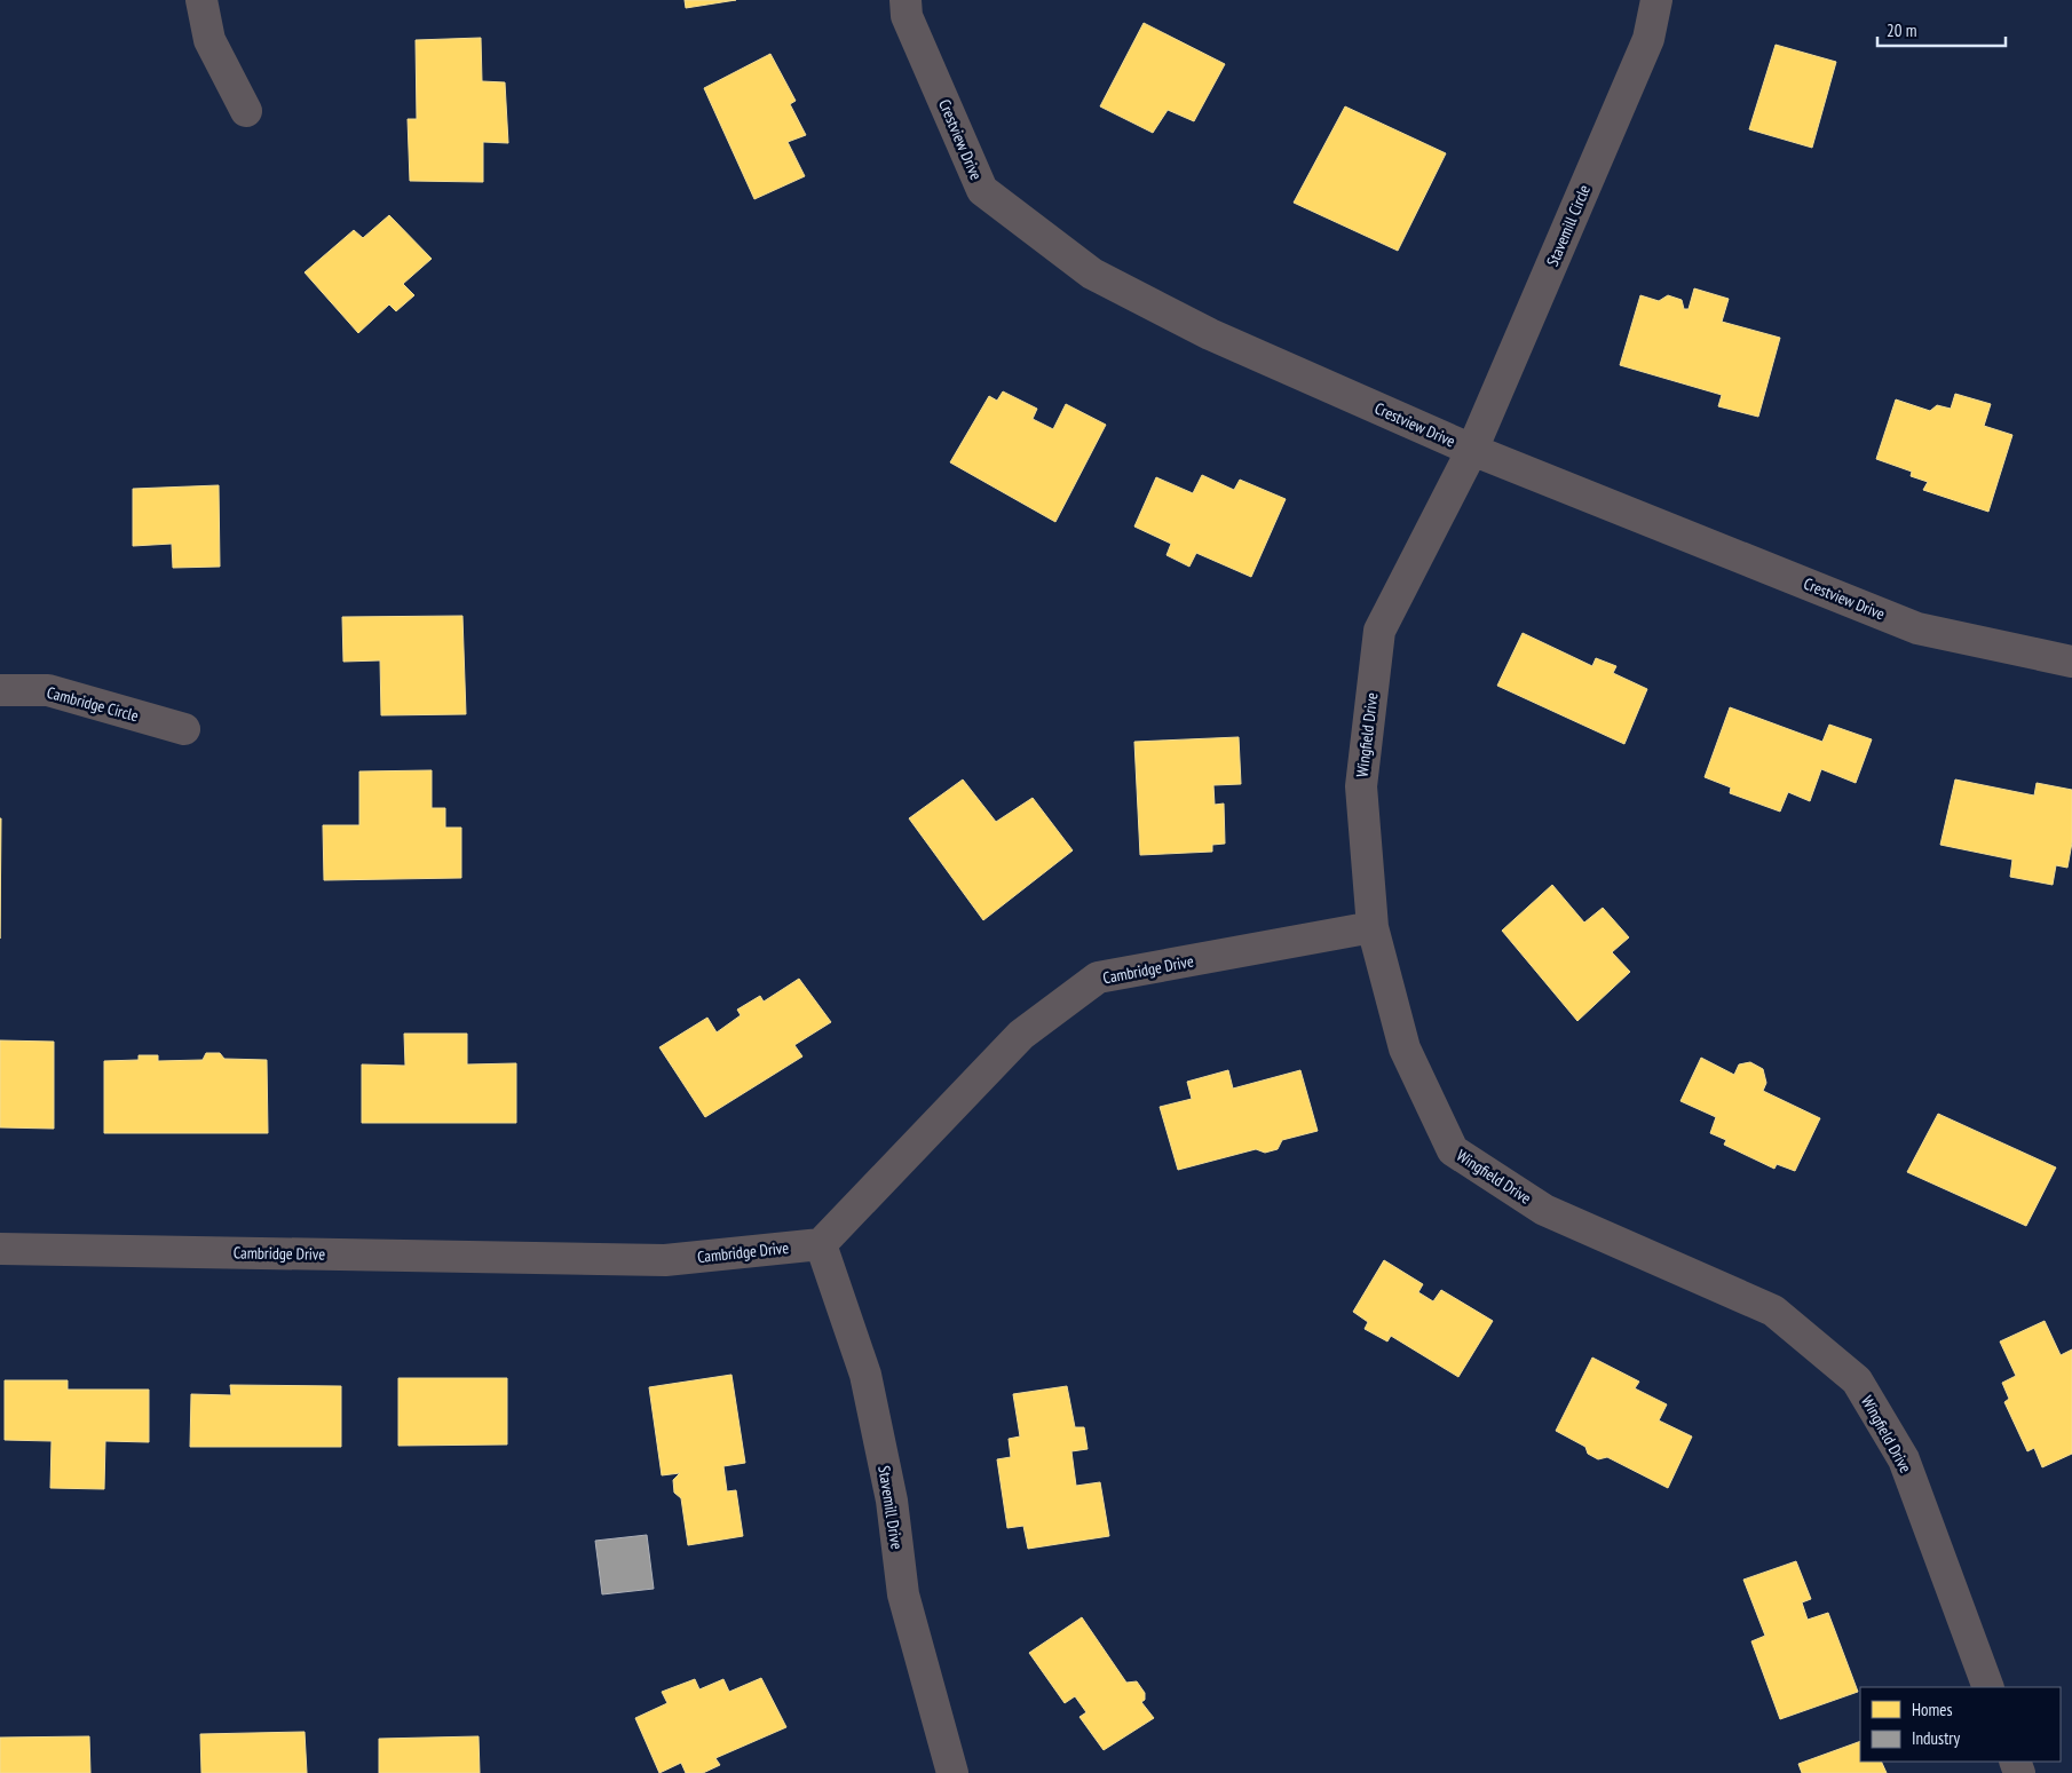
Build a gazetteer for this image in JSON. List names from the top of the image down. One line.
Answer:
{"streets":{"street":["Crestview Drive","Stavemill Circle","Cambridge Circle","Wingfield Drive","Cambridge Drive","Stavemill Drive"]},"crossings":[["Crestview Drive","Stavemill Circle"],["Crestview Drive","Wingfield Drive"],["Stavemill Circle","Wingfield Drive"],["Wingfield Drive","Cambridge Drive"],["Cambridge Drive","Stavemill Drive"]],"legend":["Homes","Industry"],"scale_bar":"20 m"}
